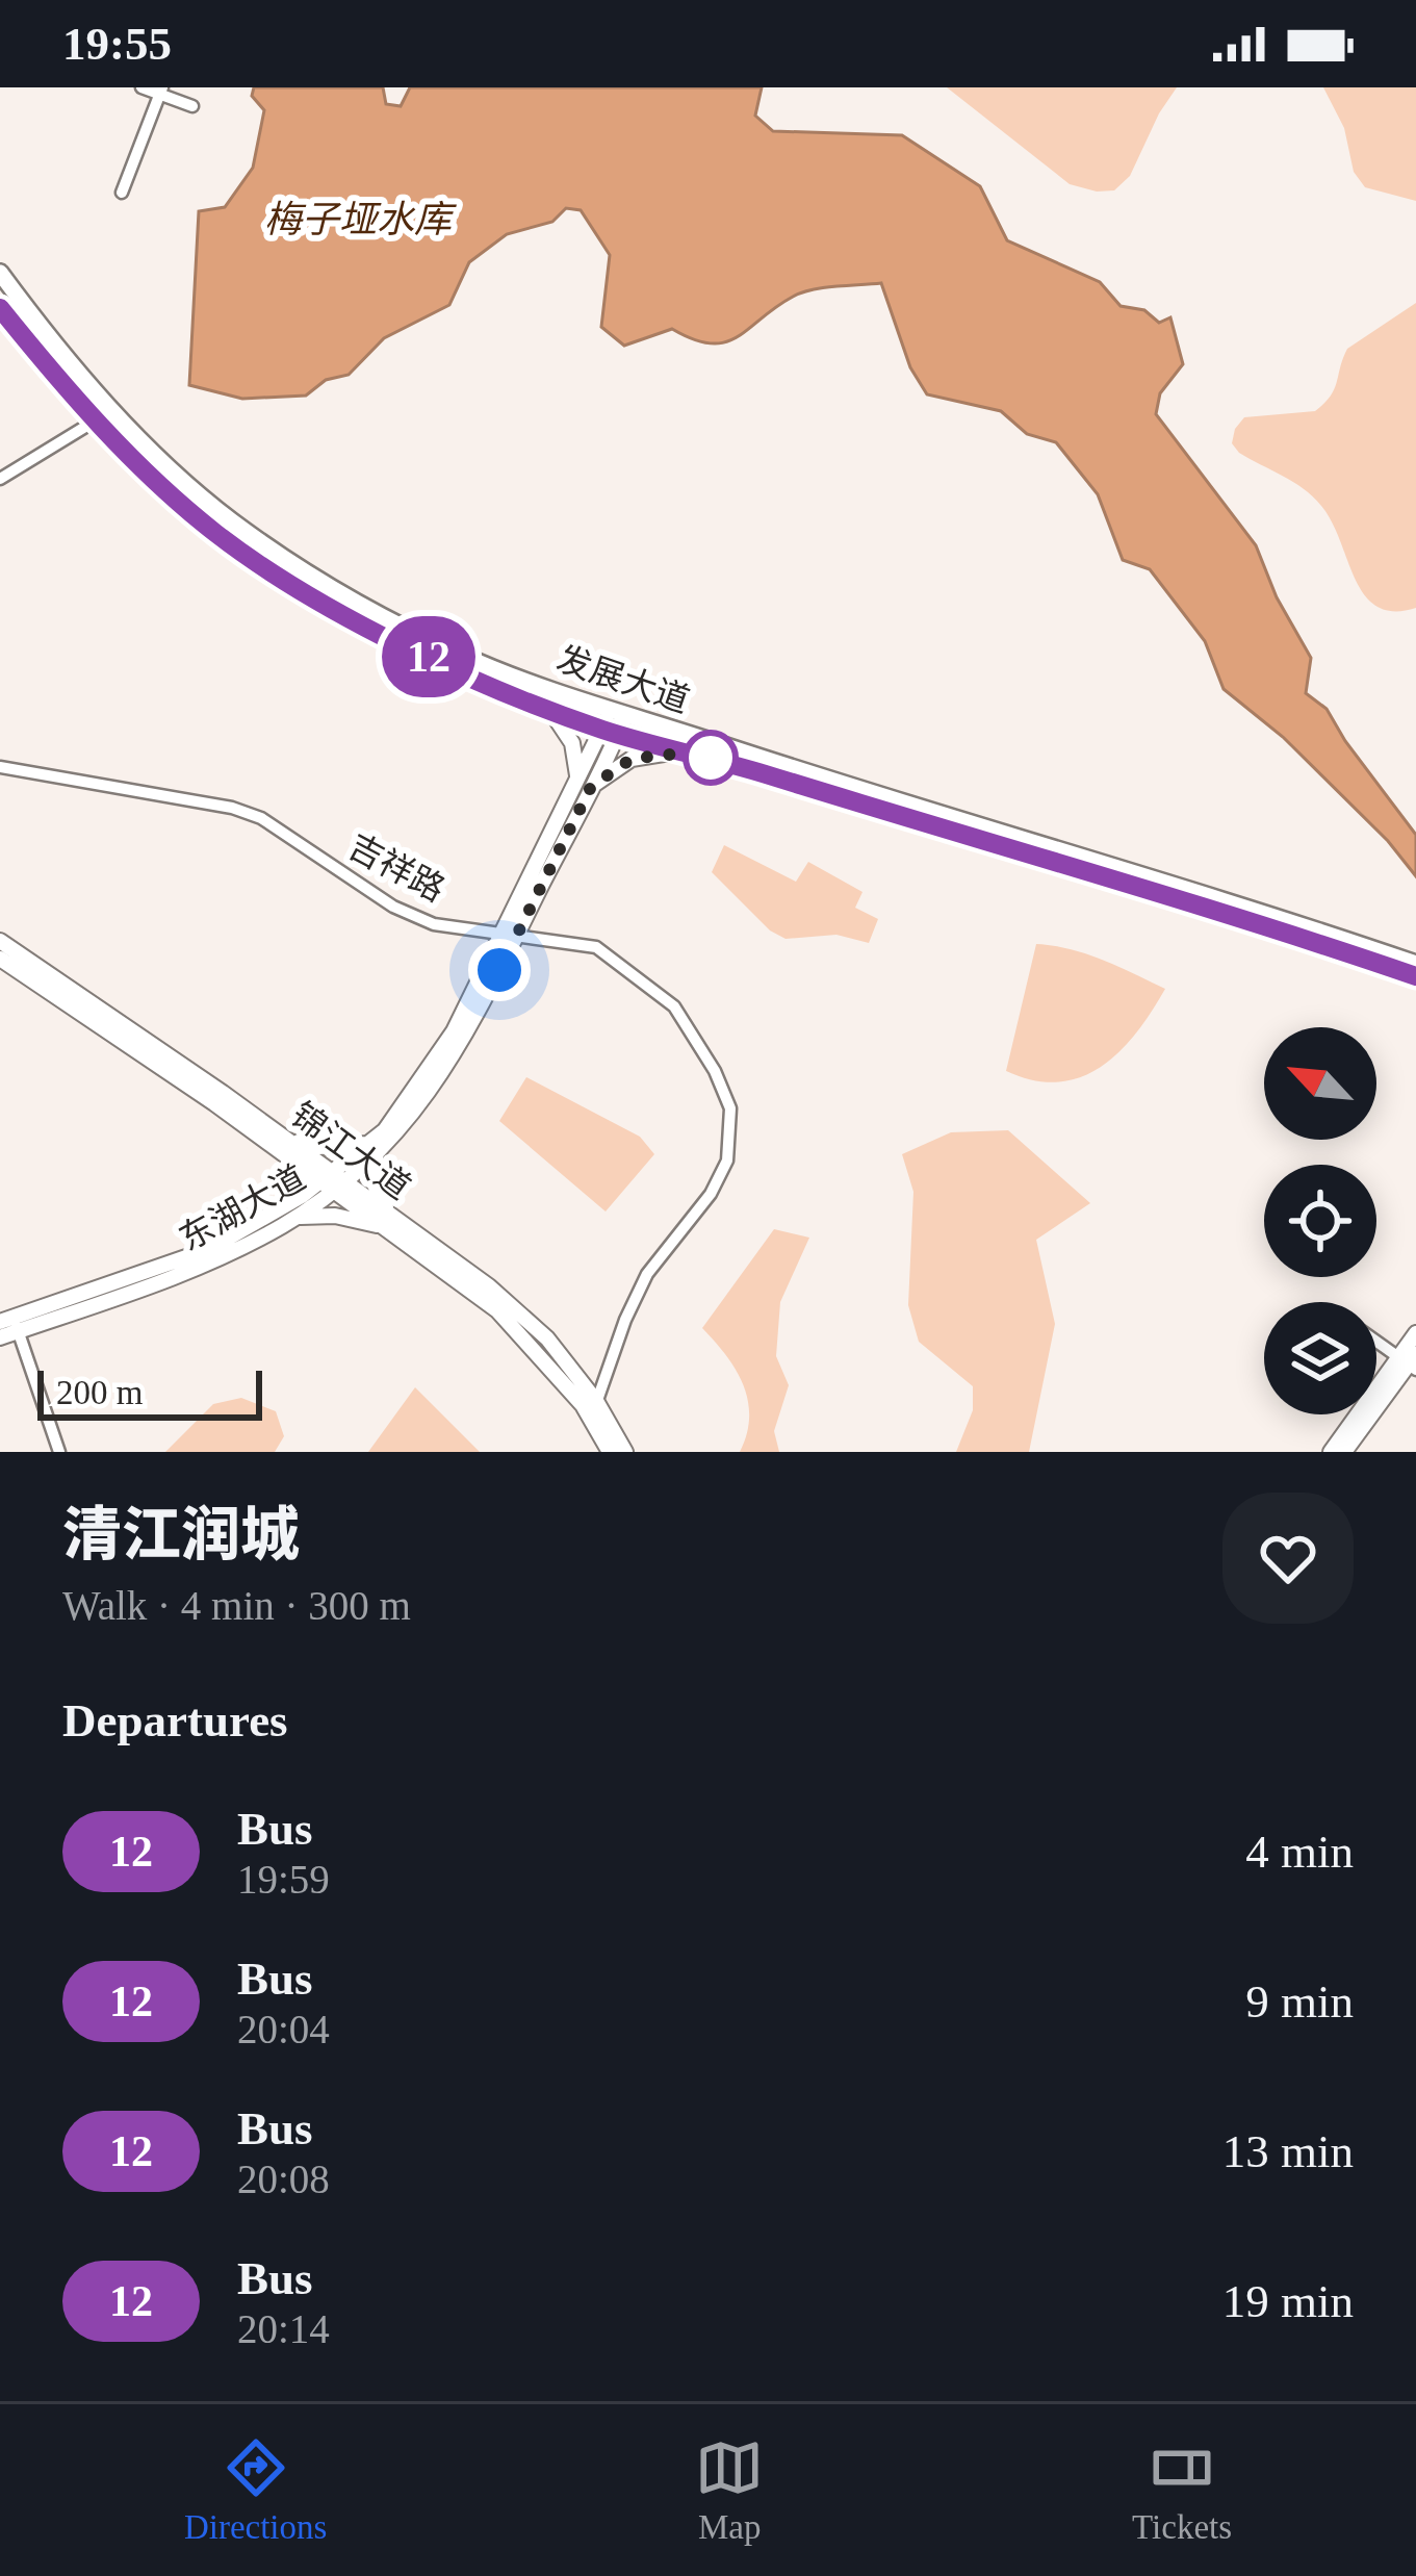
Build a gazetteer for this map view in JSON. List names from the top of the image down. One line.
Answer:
{"streets":{"highway":["发展大道"],"main road":["锦江大道","东湖大道"],"street":["吉祥路"]},"crossings":[["发展大道","东湖大道"],["吉祥路","锦江大道"],["吉祥路","东湖大道"],["锦江大道","东湖大道"]],"water":["梅子垭水库"],"lines":["bus line 12"],"scale_bar":"200 m","north":"top left","page":{"status":"19:55","on_map":"12","scale":"200 m","heading":[["清江润城","Walk · 4 min · 300 m"],"Departures"],"list":[{"mark":"12","name":"Bus","note":"19:59","value":"4 min"},{"mark":"12","name":"Bus","note":"20:04","value":"9 min"},{"mark":"12","name":"Bus","note":"20:08","value":"13 min"},{"mark":"12","name":"Bus","note":"20:14","value":"19 min"}],"tabs":["Directions","Map","Tickets"]}}
